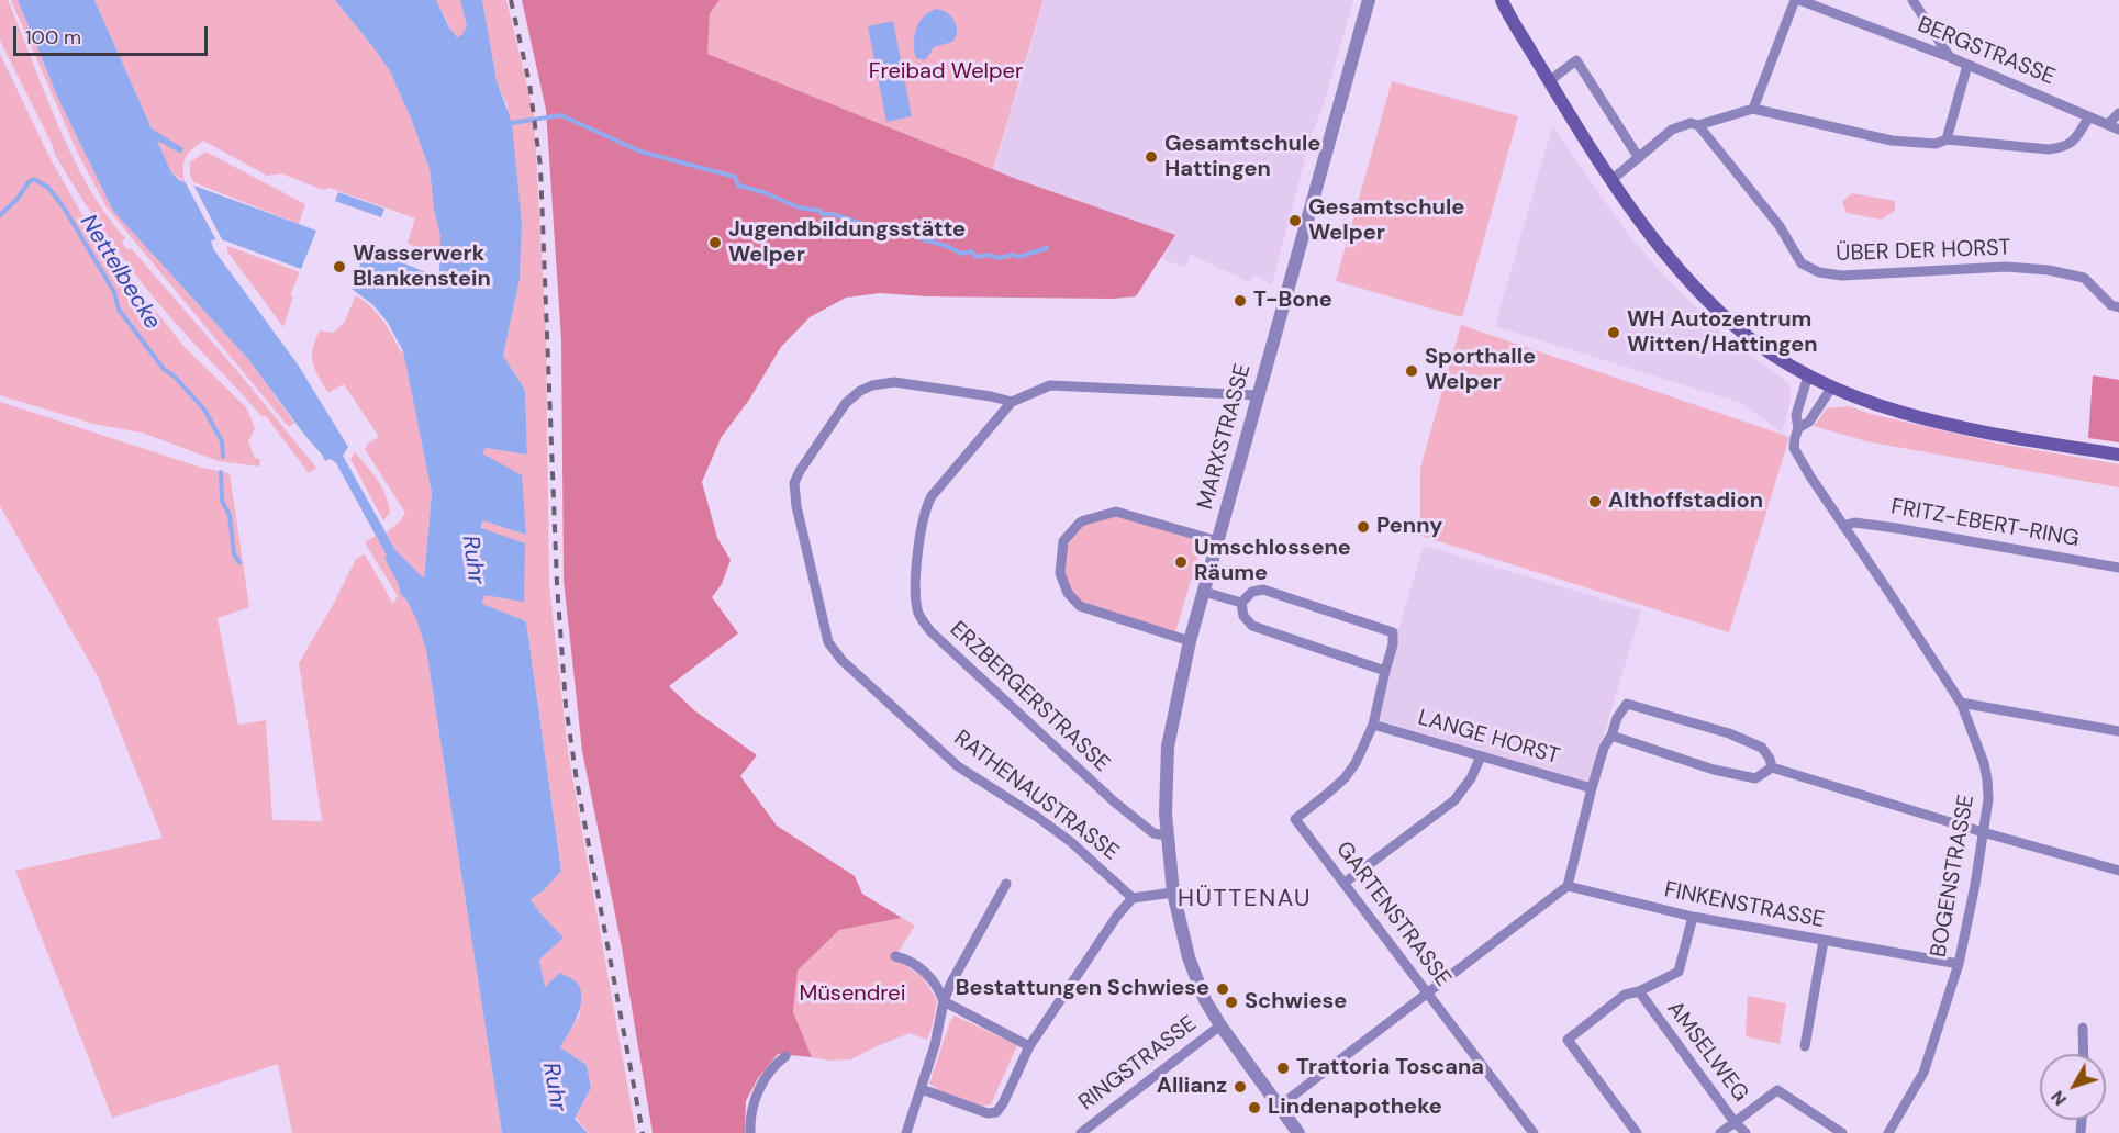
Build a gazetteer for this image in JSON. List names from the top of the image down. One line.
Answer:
{"streets":{"street":["BERGSTRASSE","ÜBER DER HORST","MARXSTRASSE","FRITZ-EBERT-RING","ERZBERGERSTRASSE","LANGE HORST","RATHENAUSTRASSE","BOGENSTRASSE","FINKENSTRASSE","GARTENSTRASSE","AMSELWEG","RINGSTRASSE"]},"crossings":[["MARXSTRASSE","ERZBERGERSTRASSE"],["MARXSTRASSE","RINGSTRASSE"],["FRITZ-EBERT-RING","BOGENSTRASSE"],["ERZBERGERSTRASSE","RATHENAUSTRASSE"],["LANGE HORST","GARTENSTRASSE"],["BOGENSTRASSE","FINKENSTRASSE"],["FINKENSTRASSE","AMSELWEG"]],"districts":["HÜTTENAU"],"water":["Nettelbecke","Ruhr"],"parks":["Freibad Welper","Müsendrei"],"places":["Gesamtschule Hattingen","Gesamtschule Welper","Jugendbildungsstätte Welper","Wasserwerk Blankenstein","T-Bone","WH Autozentrum Witten/Hattingen","Sporthalle Welper","Althoffstadion","Penny","Umschlossene Räume","Bestattungen Schwiese","Schwiese","Trattoria Toscana","Allianz","Lindenapotheke"],"scale_bar":"100 m","north":"bottom left"}
